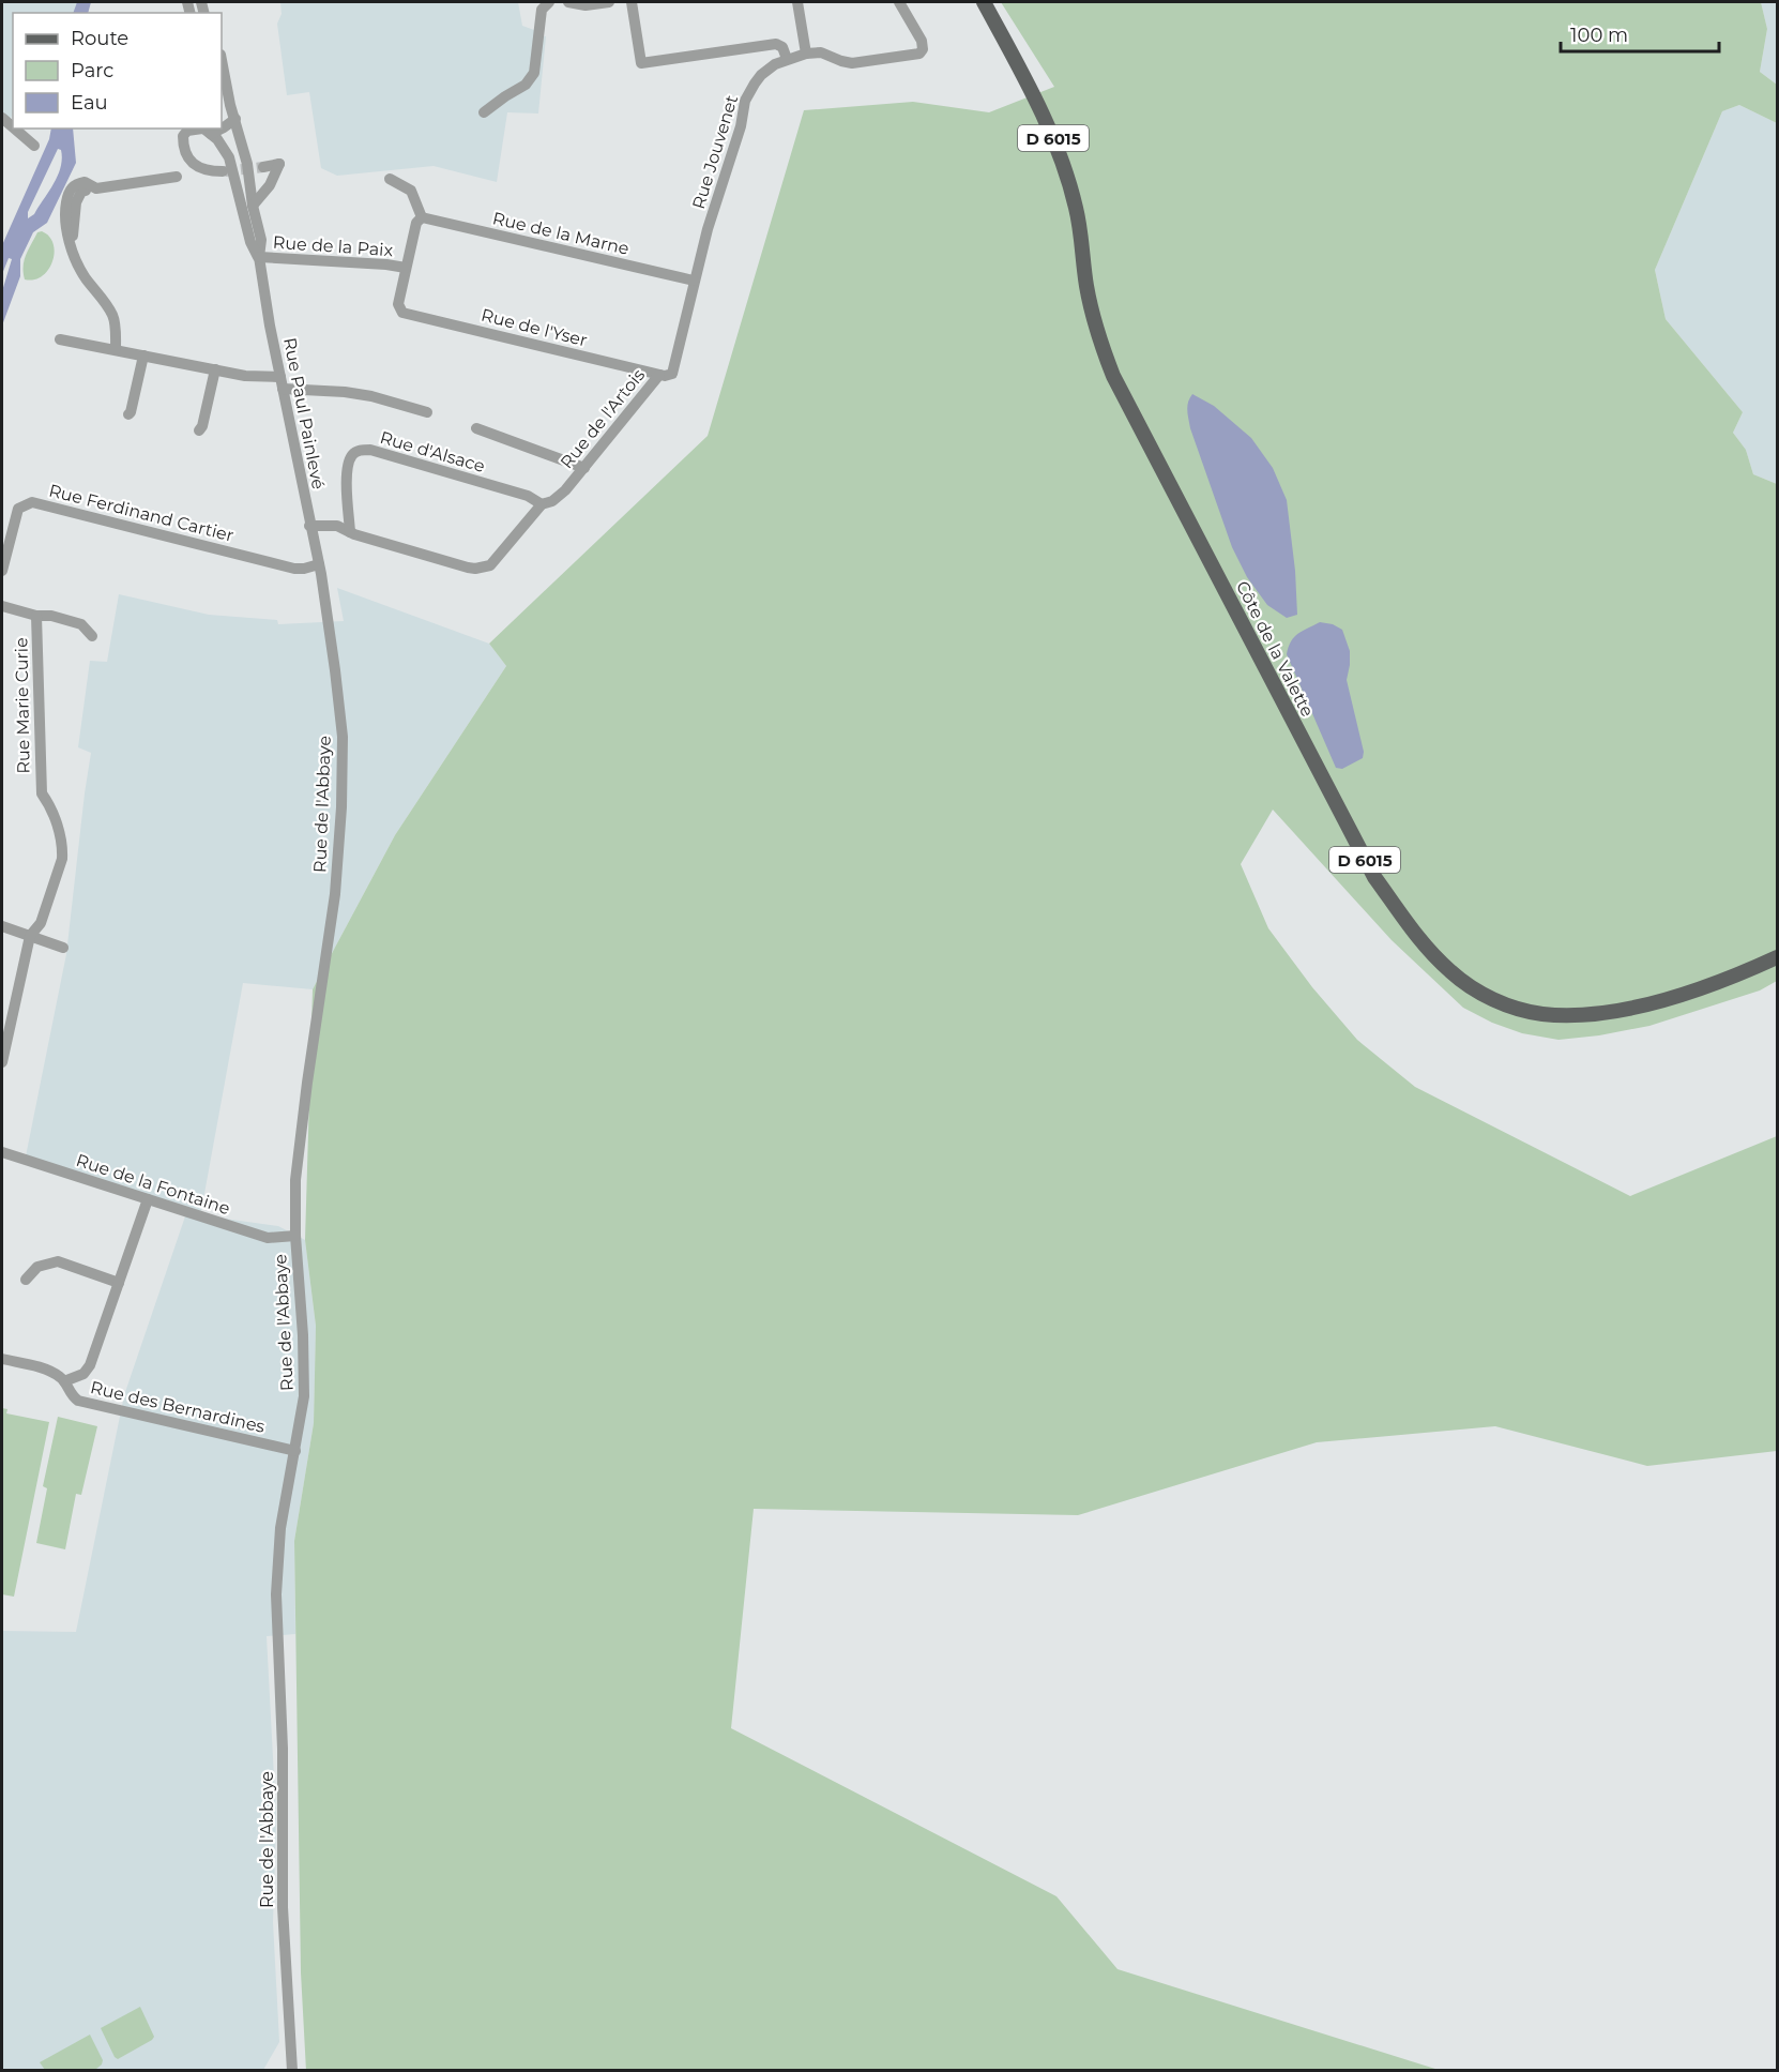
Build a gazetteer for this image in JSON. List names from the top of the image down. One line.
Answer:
{"streets":{"main road":["D 6015","Côte de la Valette"],"street":["Rue Jouvenet","Rue de la Marne","Rue de la Paix","Rue de l'Yser","Rue Paul Painlevé","Rue de l'Artois","Rue d'Alsace","Rue Ferdinand Cartier","Rue Marie Curie","Rue de l'Abbaye","Rue de la Fontaine","Rue des Bernardines"]},"crossings":[["Rue Jouvenet","Rue de l'Artois"],["Rue de la Marne","Rue de l'Artois"],["Rue de la Paix","Rue de l'Yser"],["Rue de la Paix","Rue Paul Painlevé"],["Rue de l'Yser","Rue de l'Artois"],["Rue Paul Painlevé","Rue Ferdinand Cartier"],["Rue Paul Painlevé","Rue de l'Abbaye"],["Rue de l'Artois","Rue d'Alsace"],["Rue Ferdinand Cartier","Rue de l'Abbaye"],["Rue de l'Abbaye","Rue de la Fontaine"],["Rue de l'Abbaye","Rue des Bernardines"]],"legend":["Route","Parc","Eau"],"scale_bar":"100 m"}
